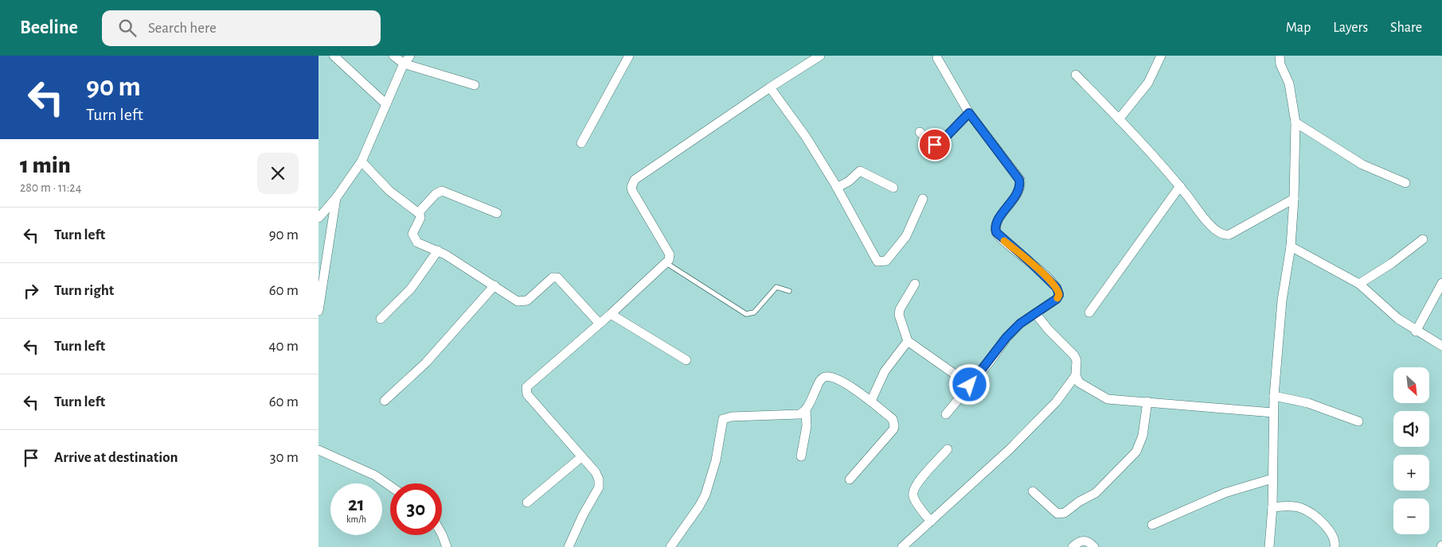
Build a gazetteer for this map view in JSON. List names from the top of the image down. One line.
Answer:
{"north":"bottom right","page":{"header":"Beeline","search":"Search here","nav":["Map","Layers","Share"],"turn":["90 m","Turn left"],"heading":["1 min","280 m · 11:24"],"list":[{"name":"Turn left","value":"90 m"},{"name":"Turn right","value":"60 m"},{"name":"Turn left","value":"40 m"},{"name":"Turn left","value":"60 m"},{"name":"Arrive at destination","value":"30 m"}],"map_buttons":["+","−"],"speed":"21 km/h","limit":"30"}}
